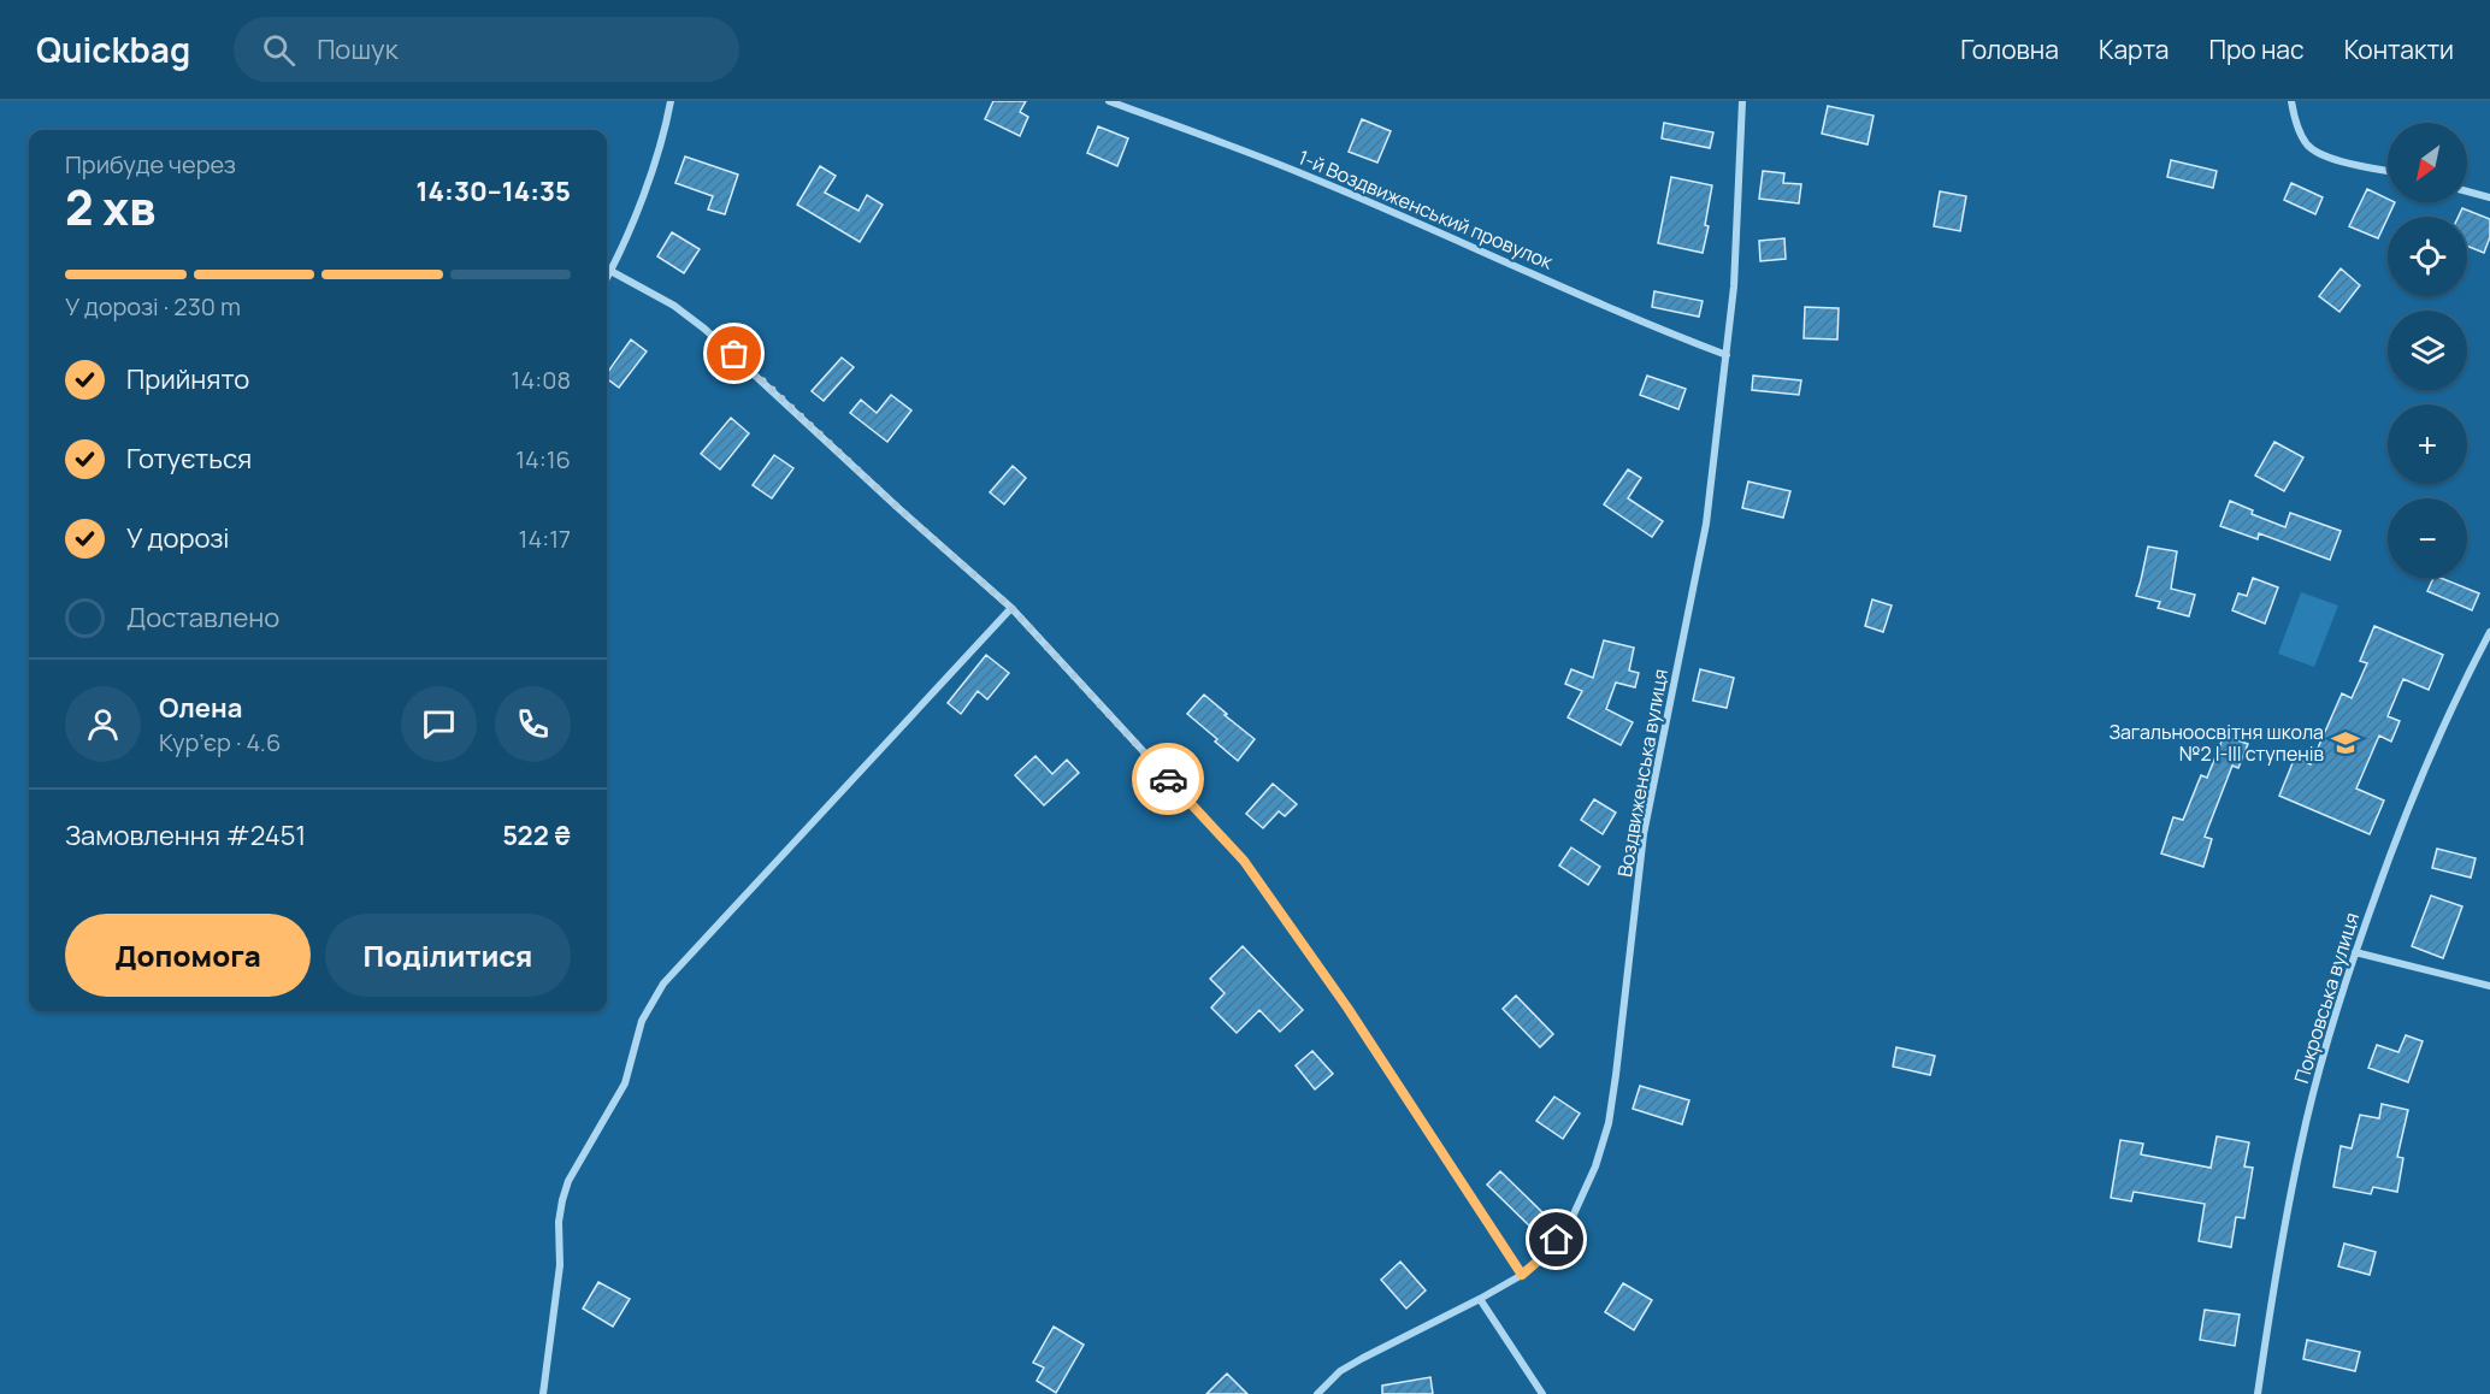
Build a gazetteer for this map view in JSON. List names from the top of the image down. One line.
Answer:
{"streets":{"street":["1-й Воздвиженський провулок","Воздвиженська вулиця","Покровська вулиця"]},"crossings":[["1-й Воздвиженський провулок","Воздвиженська вулиця"]],"places":{"school or university":["Загальноосвітня школа №2 I-III ступенів"]},"north":"bottom left","page":{"header":"Quickbag","search":"Пошук","nav":["Головна","Карта","Про нас","Контакти"],"map_buttons":["+","−"],"heading":["2 хв","Прибуде через","14:30–14:35"],"panel":["Олена","Кур’єр · 4.6","Замовлення #2451","522 ₴"],"bar":"У дорозі · 230 m","list":[["Прийнято","14:08"],["Готується","14:16"],["У дорозі","14:17"],"Доставлено"],"buttons":["Допомога","Поділитися"]}}
